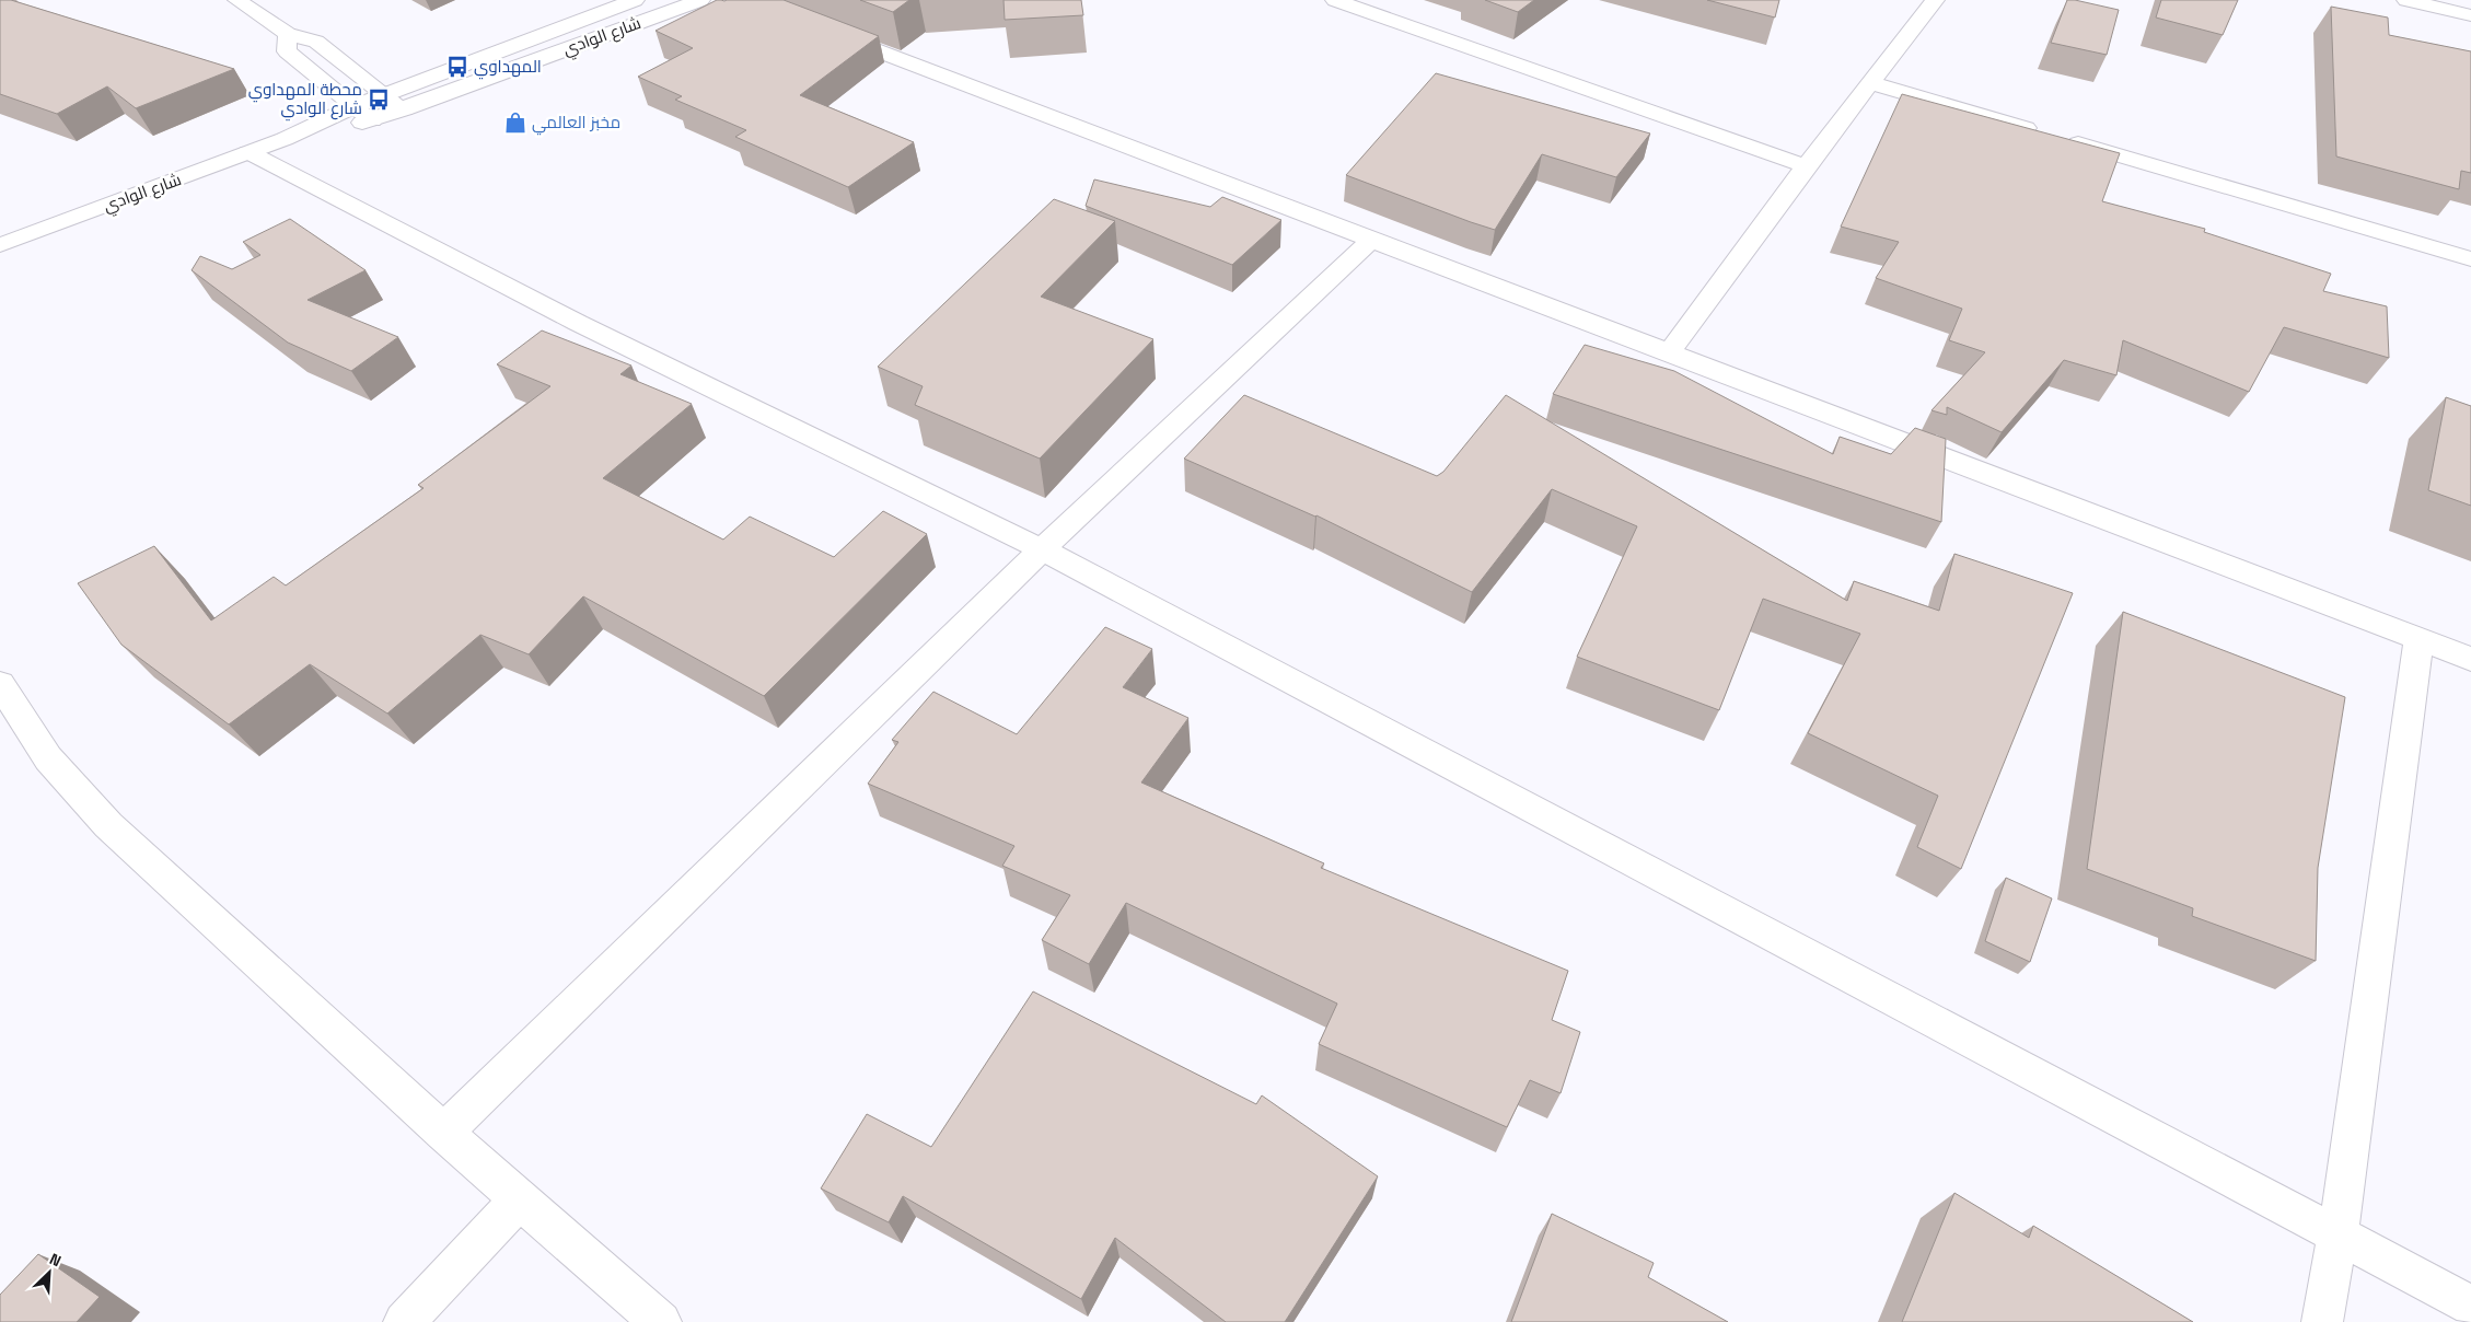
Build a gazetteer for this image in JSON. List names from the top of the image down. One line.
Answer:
{"streets":{"street":["شارع الوادي"]},"places":{"bus stop":["المهداوي","محطة المهداوي شارع الوادي"],"shop":["مخبز العالمي"]},"north":"top right"}
